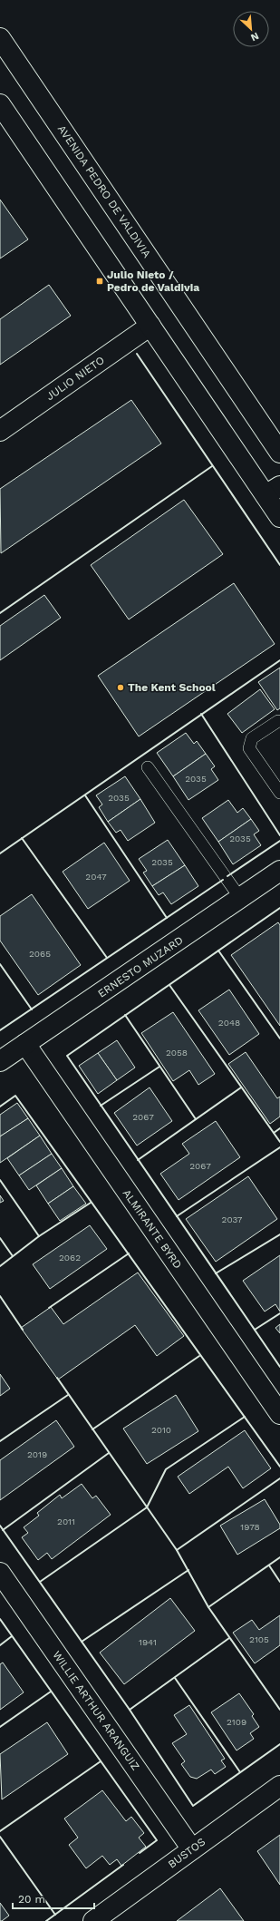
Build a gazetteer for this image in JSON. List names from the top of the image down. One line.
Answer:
{"streets":{"street":["AVENIDA PEDRO DE VALDIVIA","JULIO NIETO","ERNESTO MUZARD","ALMIRANTE BYRD","WILLIE ARTHUR ARANGUIZ","BUSTOS"]},"crossings":[["ERNESTO MUZARD","ALMIRANTE BYRD"],["WILLIE ARTHUR ARANGUIZ","BUSTOS"]],"places":{"transit":["Julio Nieto / Pedro de Valdivia"],"other":["The Kent School"]},"house_numbers":["2035","2035","2035","2035","2047","2065","2048","2058","2067","2067","2037","2062","2010","2019","2011","1978","2105","1941","2109"],"scale_bar":"20 m","north":"bottom right"}
